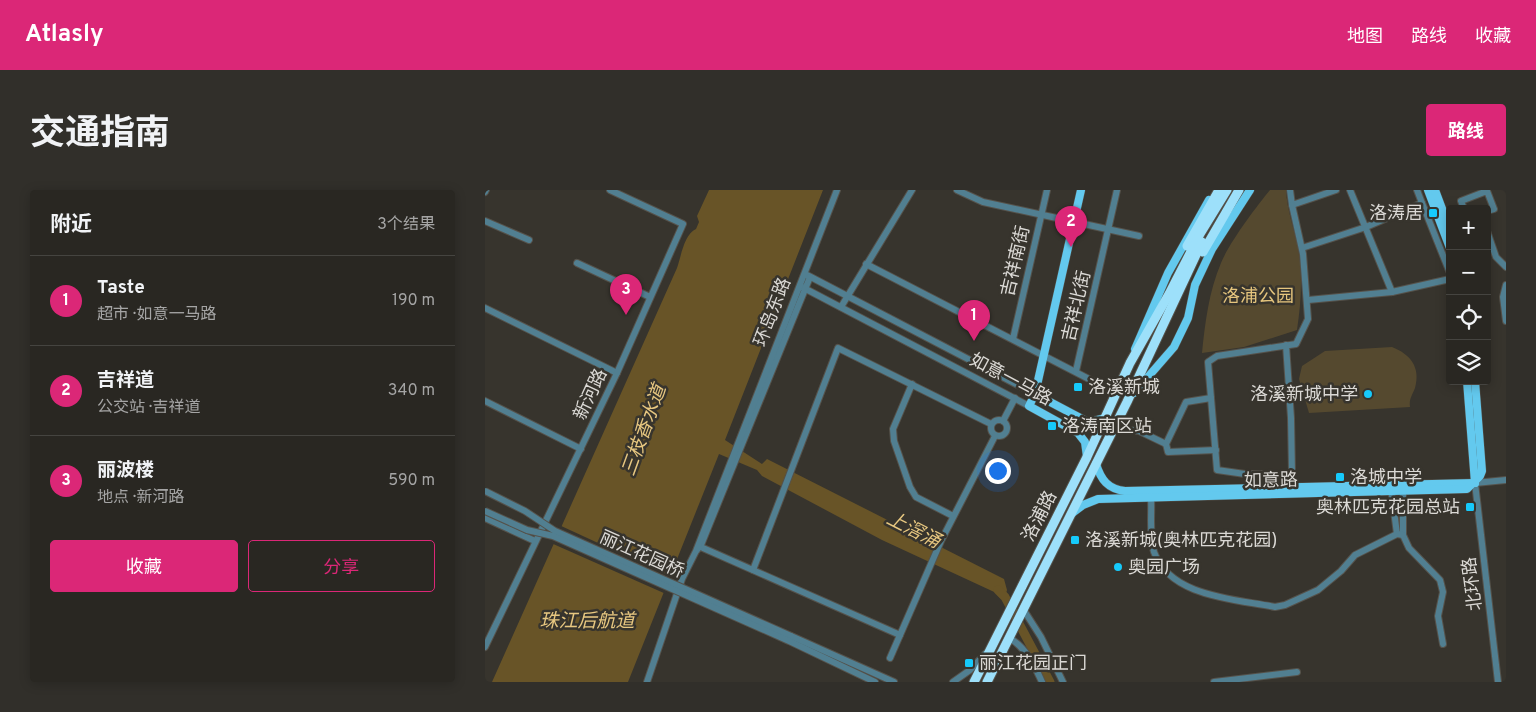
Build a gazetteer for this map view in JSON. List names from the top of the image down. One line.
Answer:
{"streets":{"highway":["洛浦路"],"main road":["如意一马路","如意路","北环路"],"street":["吉祥南街","吉祥北街","环岛东路","新河路","丽江花园桥"]},"crossings":[["环岛东路","如意一马路"],["如意一马路","洛浦路"],["如意路","洛浦路"],["如意路","北环路"]],"water":["三枝香水道","上滘涌","珠江后航道"],"parks":["洛浦公园"],"places":{"transit":["洛涛居","洛溪新城","洛涛南区站","洛城中学","奥林匹克花园总站","洛溪新城(奥林匹克花园)","丽江花园正门"],"other":["洛溪新城中学","奥园广场"]},"page":{"header":"Atlasly","nav":["地图","路线","收藏"],"title":"交通指南","buttons":["路线",["收藏","分享"]],"heading":["附近","3个结果"],"map_buttons":["+","−"],"pins":["2","3","1"],"list":[{"mark":"1","name":"Taste","note":"超市 · 如意一马路","value":"190 m"},{"mark":"2","name":"吉祥道","note":"公交站 · 吉祥道","value":"340 m"},{"mark":"3","name":"丽波楼","note":"地点 · 新河路","value":"590 m"}]}}
